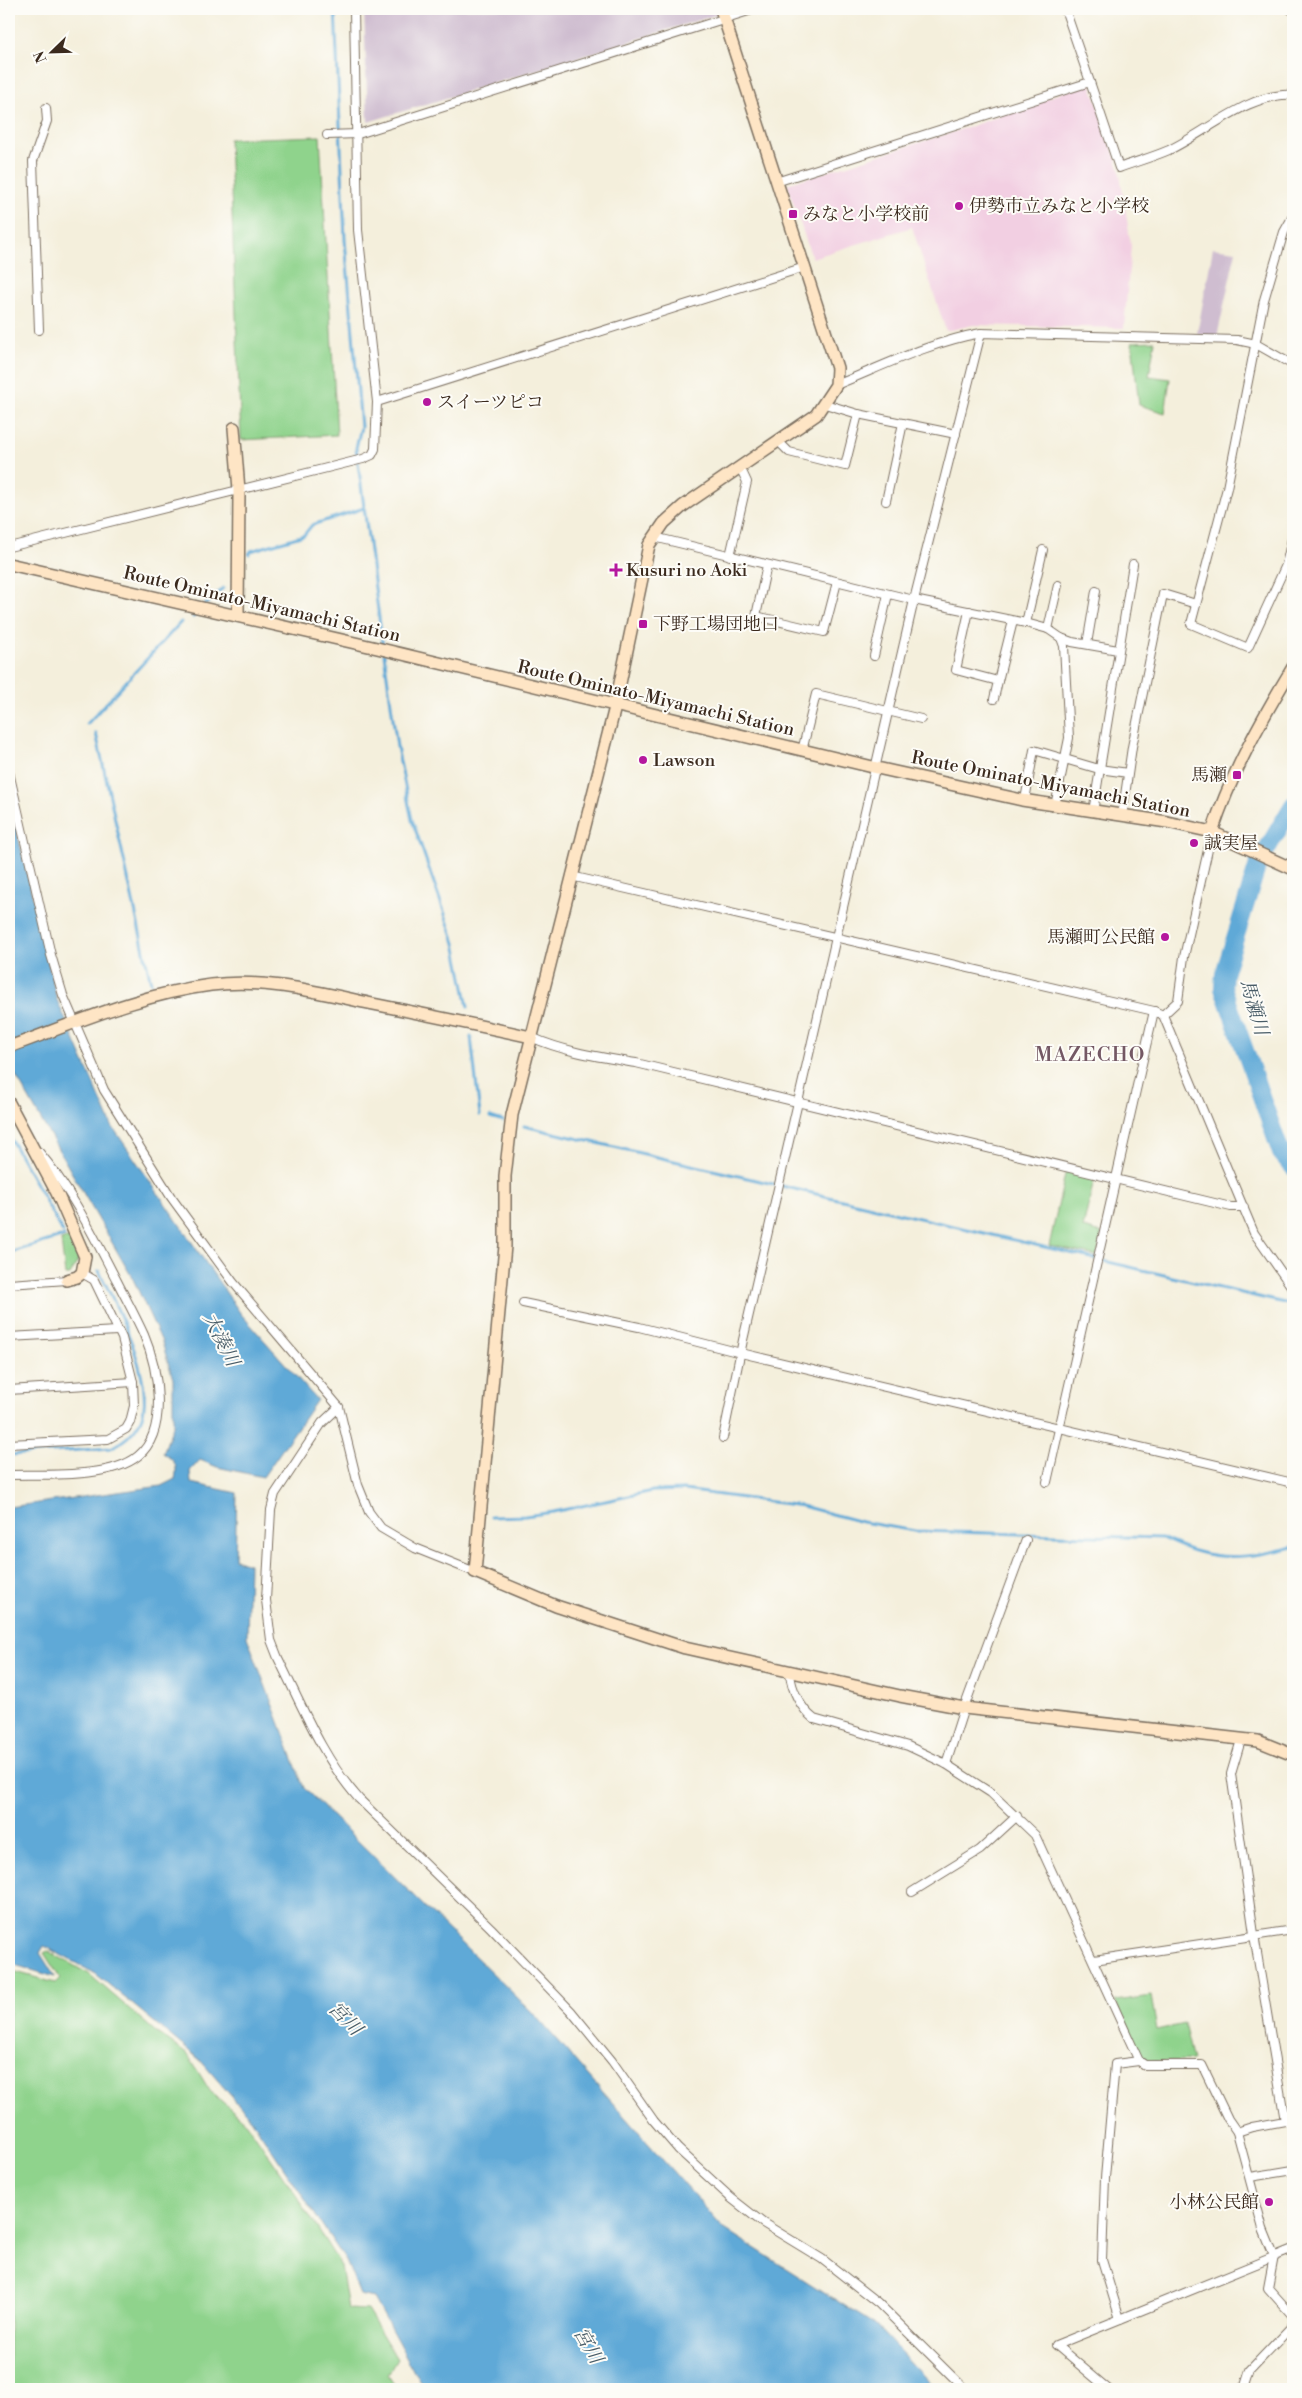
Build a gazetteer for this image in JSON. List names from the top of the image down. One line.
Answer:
{"streets":{"street":["Route Ominato-Miyamachi Station"]},"districts":["MAZECHO"],"water":["馬瀬川","大湊川","宮川"],"places":{"other":["伊勢市立みなと小学校","スイーツピコ","Lawson","誠実屋","馬瀬町公民館","小林公民館"],"transit":["みなと小学校前","下野工場団地口","馬瀬"],"health":["Kusuri no Aoki"]},"north":"bottom left"}
